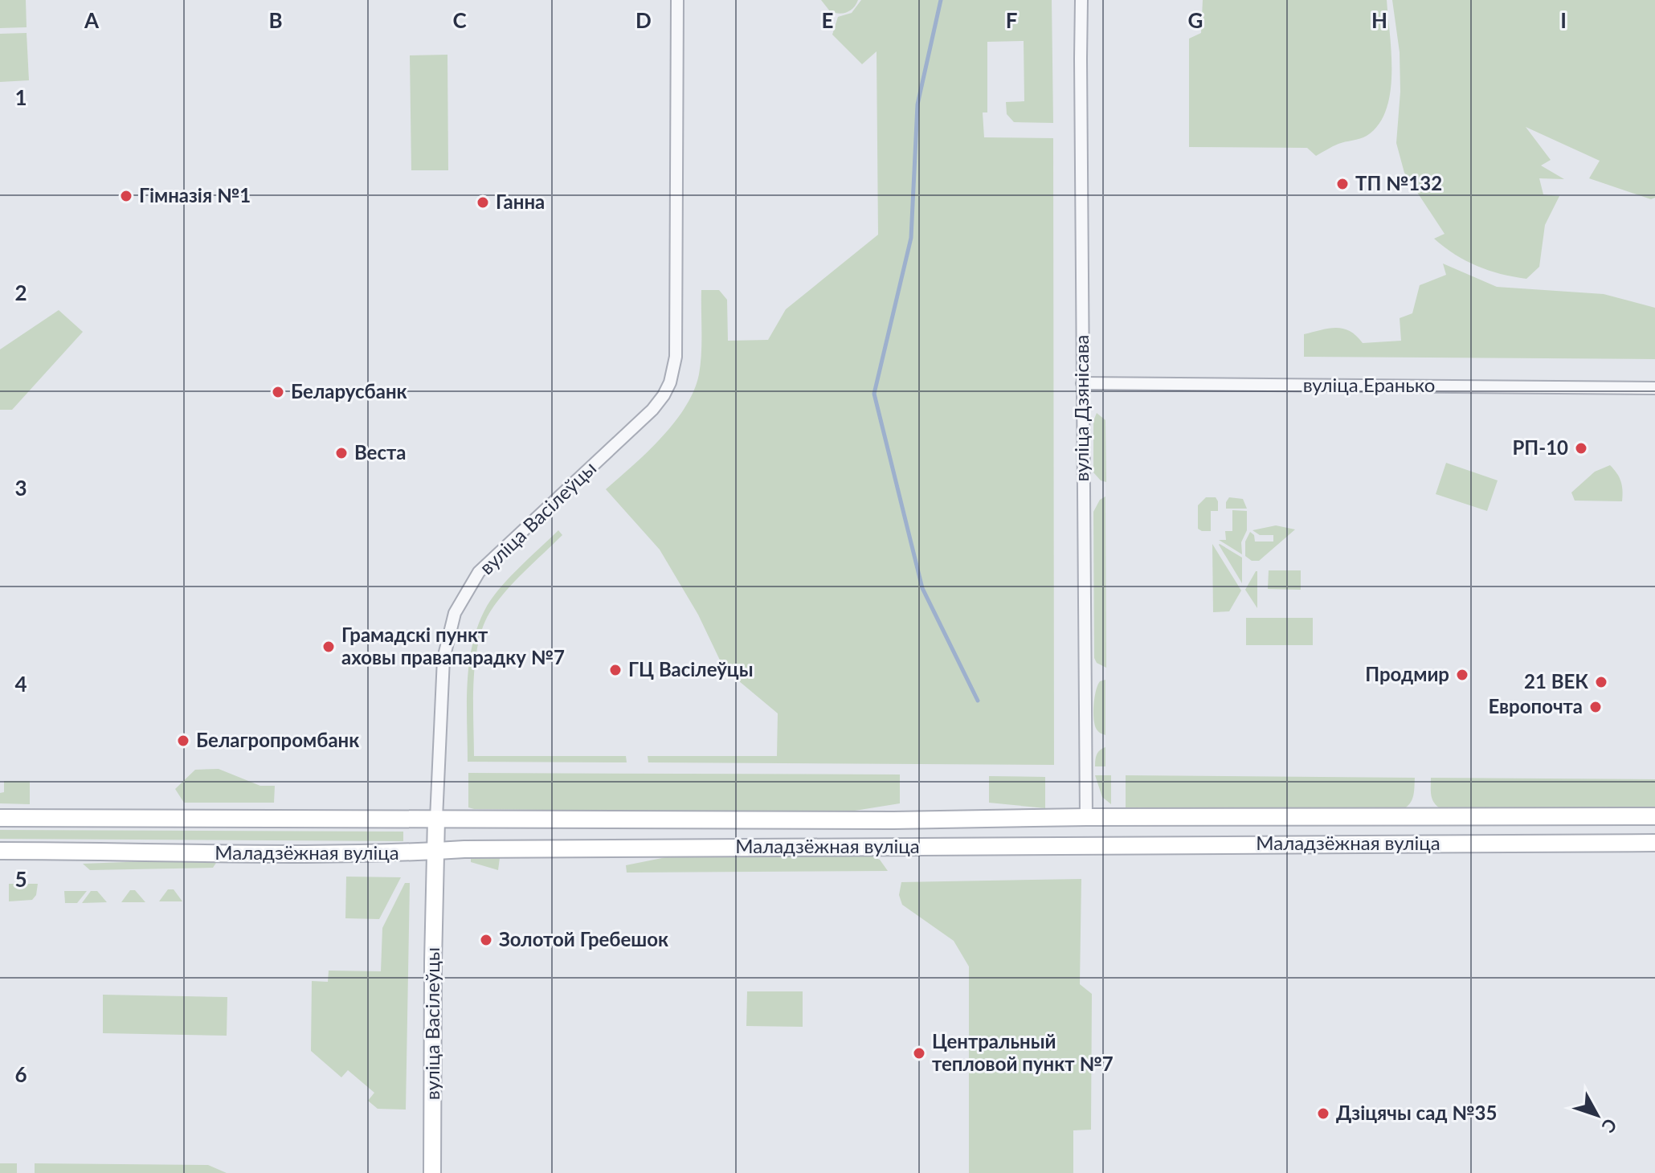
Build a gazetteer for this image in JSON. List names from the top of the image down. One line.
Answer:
{"streets":{"main road":["вуліца Васілеўцы","Маладзёжная вуліца"],"street":["вуліца Еранько","вуліца Дзянісава"]},"crossings":[["вуліца Еранько","вуліца Дзянісава"],["вуліца Дзянісава","Маладзёжная вуліца"],["вуліца Васілеўцы","Маладзёжная вуліца"]],"places":["ТП №132","Гімназія №1","Ганна","Беларусбанк","РП-10","Веста","Грамадскі пункт аховы правапарадку №7","ГЦ Васілеўцы","Продмир","21 ВЕК","Европочта","Белагропромбанк","Золотой Гребешок","Центральный тепловой пункт №7","Дзіцячы сад №35"],"north":"bottom right","grid":{"columns":["A","B","C","D","E","F","G","H","I"],"rows":["1","2","3","4","5","6"]}}
